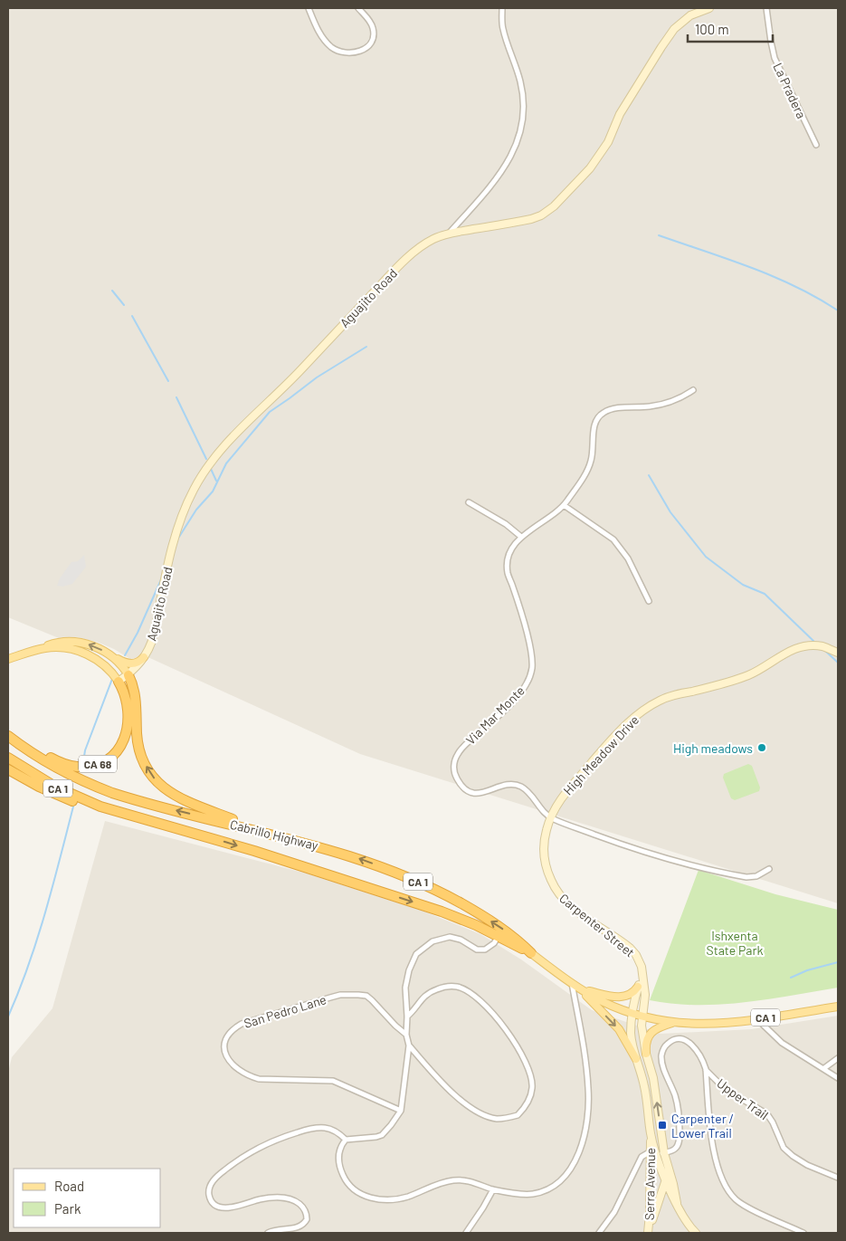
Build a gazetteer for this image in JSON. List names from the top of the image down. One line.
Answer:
{"streets":{"highway":["CA 68","CA 1","Cabrillo Highway"],"street":["La Pradera","Aguajito Road","Via Mar Monte","High Meadow Drive","Carpenter Street","San Pedro Lane","Upper Trail","Serra Avenue"]},"crossings":[["Aguajito Road","CA 68"],["Via Mar Monte","High Meadow Drive"],["Via Mar Monte","Carpenter Street"],["High Meadow Drive","Carpenter Street"],["CA 68","Cabrillo Highway"],["Cabrillo Highway","Carpenter Street"],["Carpenter Street","Serra Avenue"]],"parks":["Ishxenta State Park"],"places":{"other":["High meadows"],"transit":["Carpenter / Lower Trail"]},"legend":["Road","Park"],"scale_bar":"100 m"}
